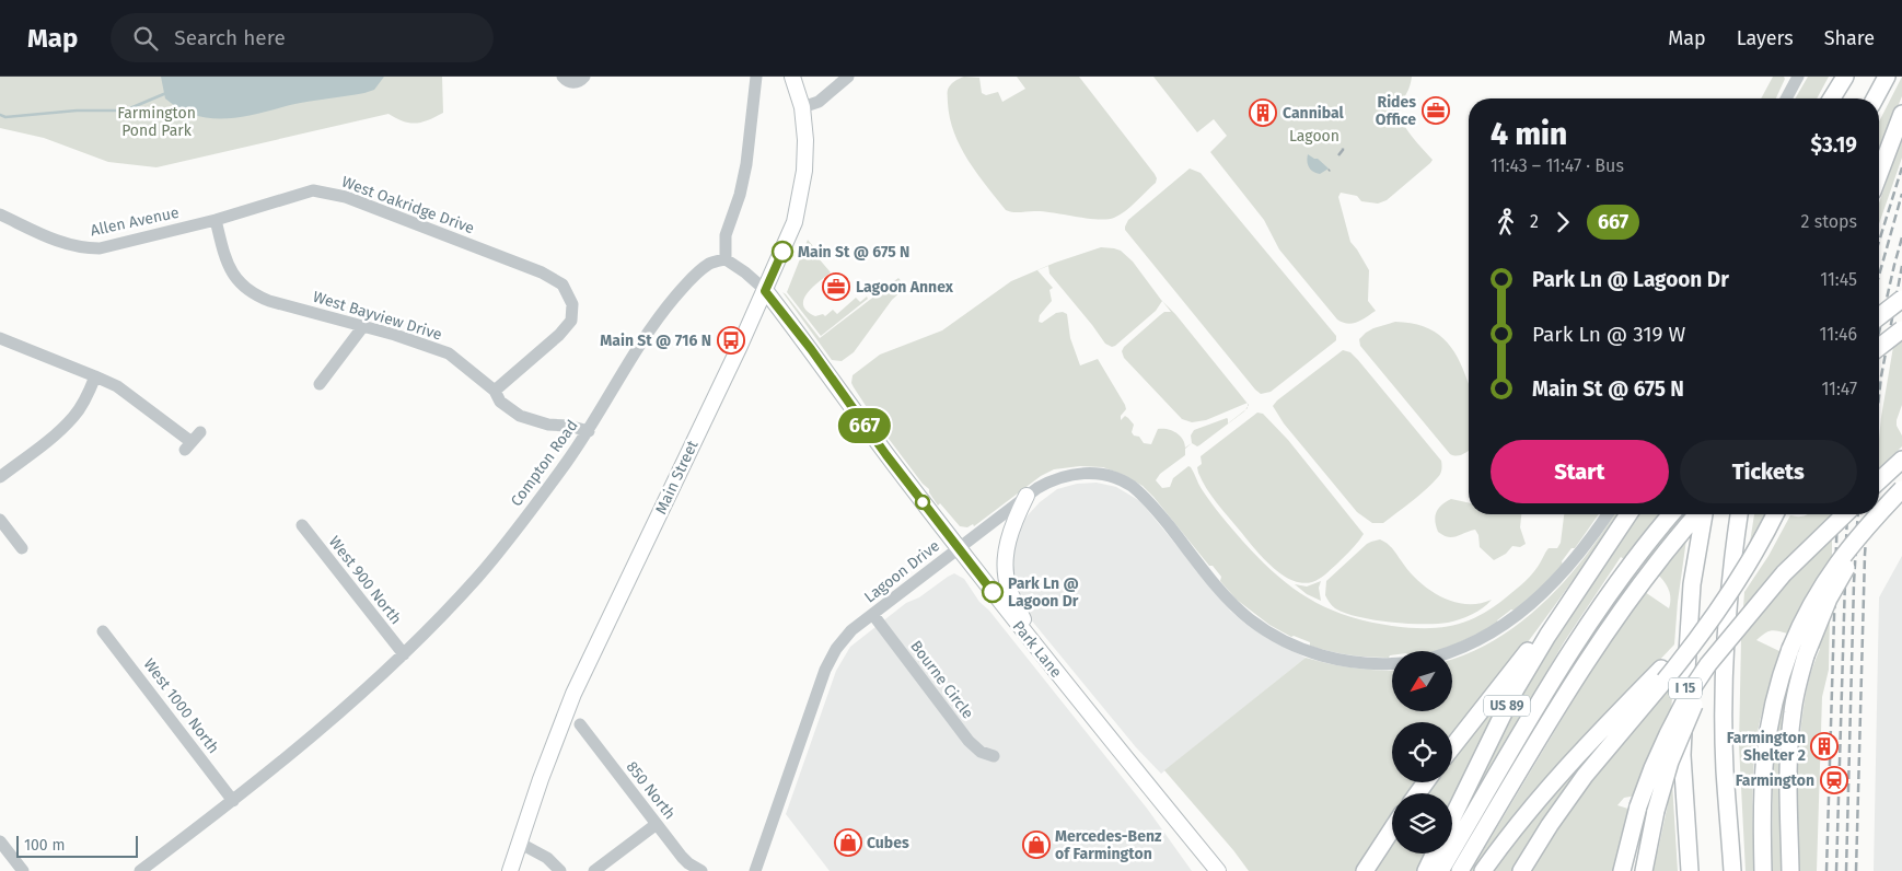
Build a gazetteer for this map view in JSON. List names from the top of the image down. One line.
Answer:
{"streets":{"highway":["I 15","US 89"],"main road":["Main Street","Park Lane"],"street":["West Oakridge Drive","Allen Avenue","West Bayview Drive","Compton Road","Lagoon Drive","West 900 North","Bourne Circle","West 1000 North","850 North"]},"crossings":[["West Oakridge Drive","Allen Avenue"],["West Oakridge Drive","West Bayview Drive"],["Allen Avenue","West Bayview Drive"],["West Bayview Drive","Compton Road"],["Compton Road","West 900 North"],["Compton Road","West 1000 North"],["Main Street","Park Lane"],["Lagoon Drive","Park Lane"],["Lagoon Drive","Bourne Circle"]],"parks":["Farmington Pond Park","Lagoon"],"places":{"office":["Rides Office","Lagoon Annex"],"building":["Cannibal","Farmington Shelter 2"],"other":["Main St @ 675 N","Park Ln @ Lagoon Dr"],"bus stop":["Main St @ 716 N"],"station":["Farmington"],"shop":["Cubes","Mercedes-Benz of Farmington"]},"lines":["bus line 667"],"scale_bar":"100 m","north":"bottom left","page":{"header":"Map","search":"Search here","nav":["Map","Layers","Share"],"on_map":"667","heading":["4 min","11:43 – 11:47 · Bus","$3.19"],"legs":["2","667","2 stops"],"list":[{"name":"Park Ln @ Lagoon Dr","value":"11:45"},{"name":"Park Ln @ 319 W","value":"11:46"},{"name":"Main St @ 675 N","value":"11:47"}],"buttons":["Start","Tickets"],"scale":"100 m"}}
